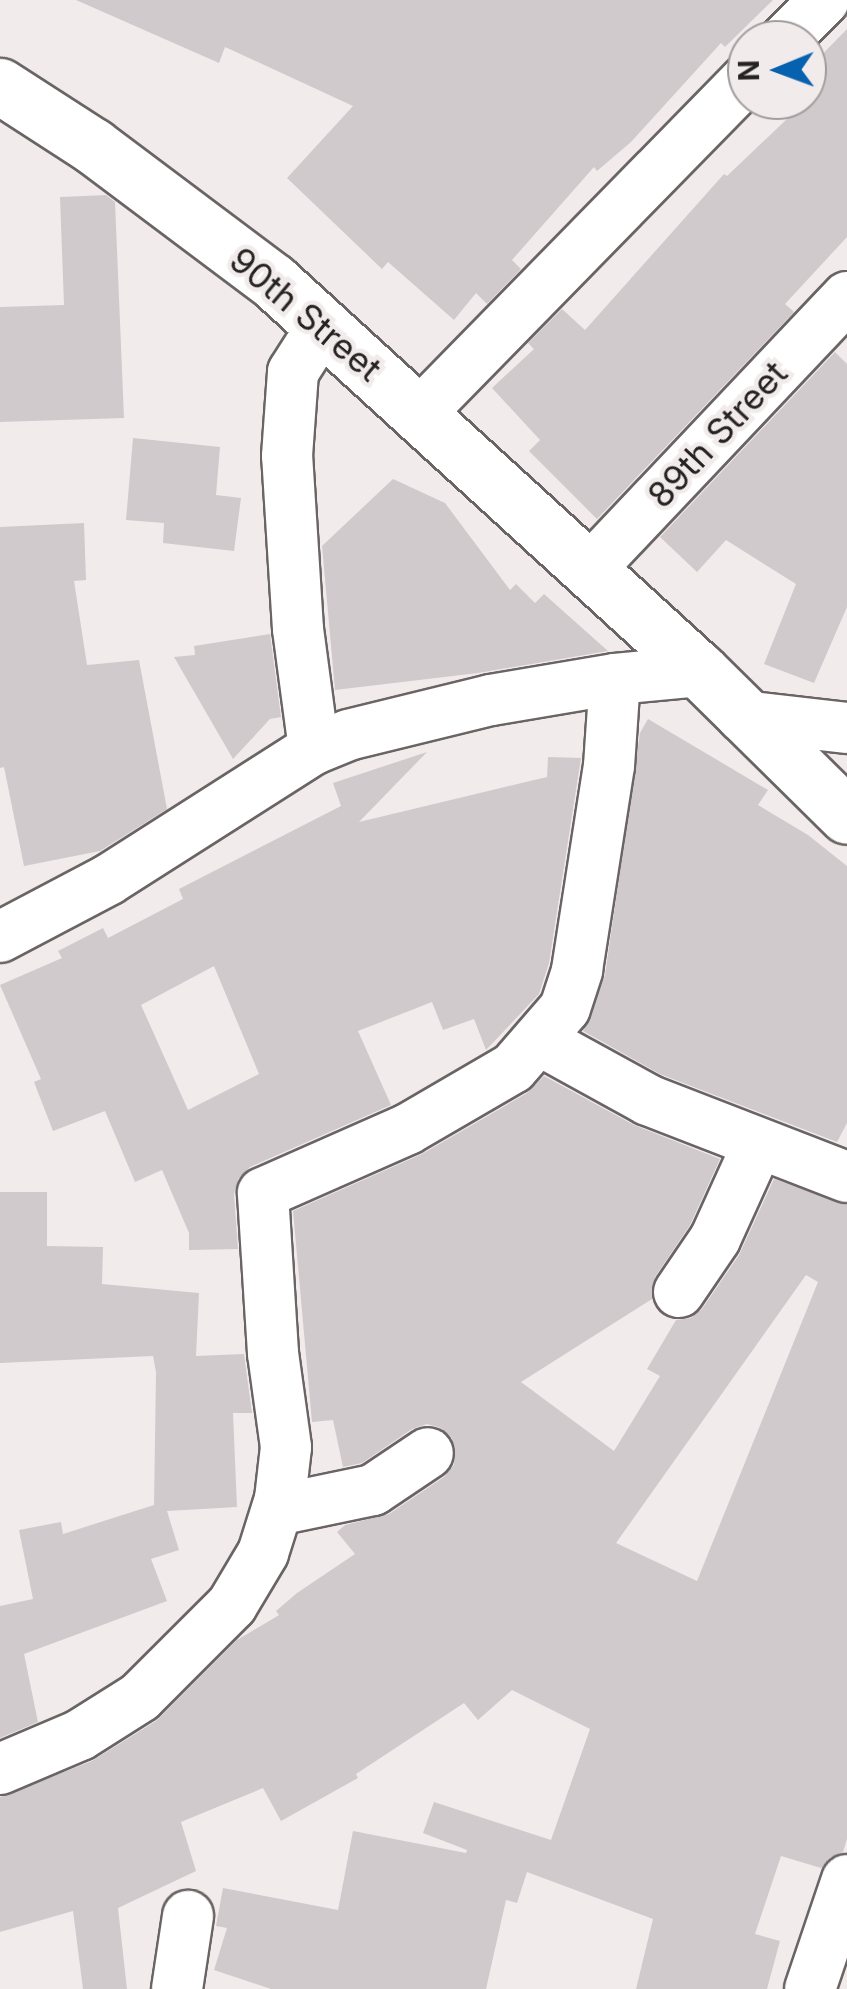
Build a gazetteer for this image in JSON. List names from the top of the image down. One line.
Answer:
{"streets":{"street":["90th Street","89th Street"]},"crossings":[["90th Street","89th Street"]],"north":"left"}
